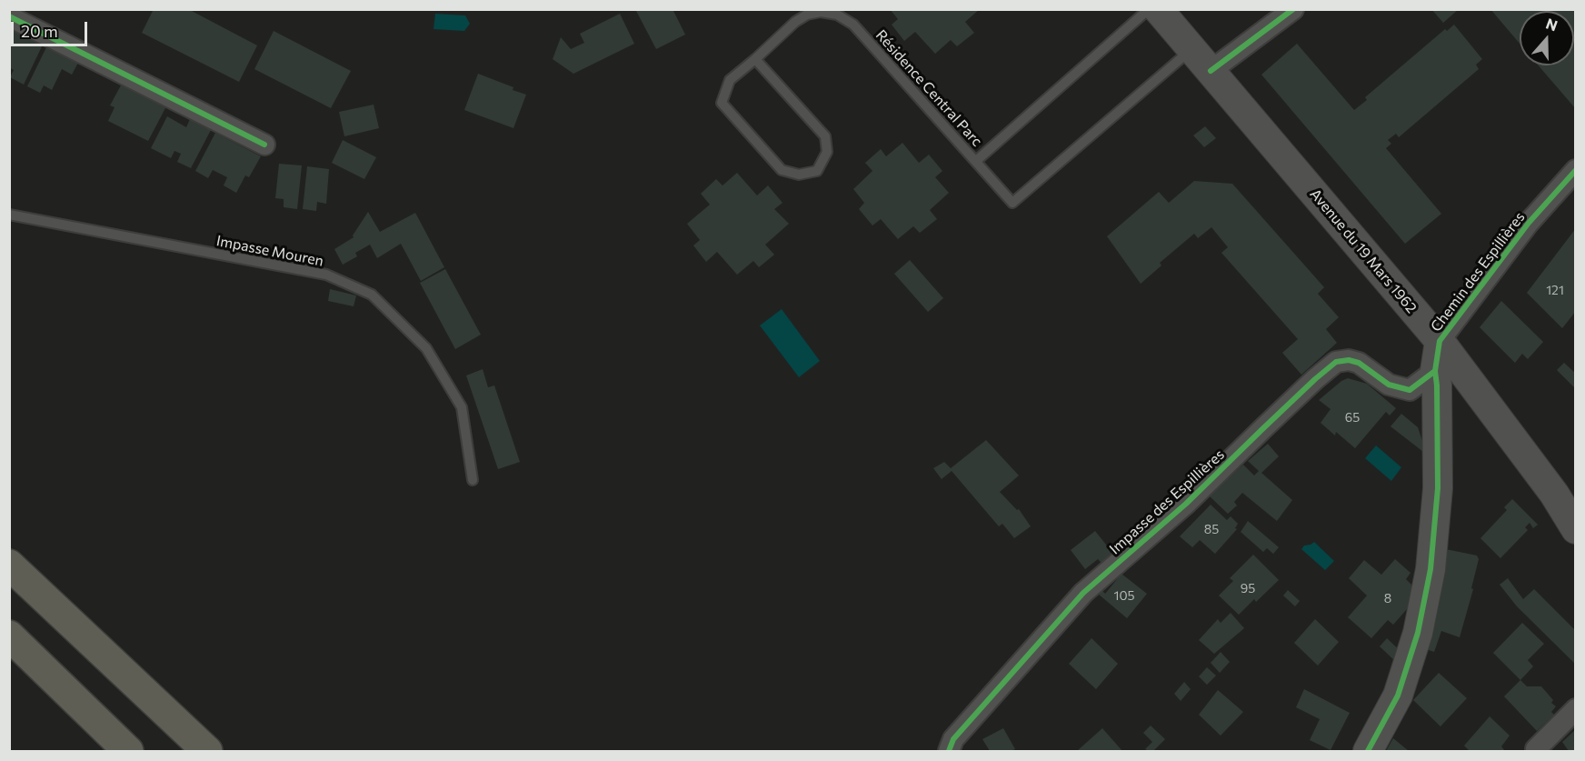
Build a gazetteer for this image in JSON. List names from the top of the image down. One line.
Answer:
{"streets":{"main road":["Avenue du 19 Mars 1962","Chemin des Espillières"],"street":["Impasse des Espillières"],"lane":["Résidence Central Parc","Impasse Mouren"]},"crossings":[["Résidence Central Parc","Avenue du 19 Mars 1962"],["Avenue du 19 Mars 1962","Chemin des Espillières"],["Chemin des Espillières","Impasse des Espillières"]],"house_numbers":["121","65","85","95","105","8"],"scale_bar":"20 m","north":"top"}
